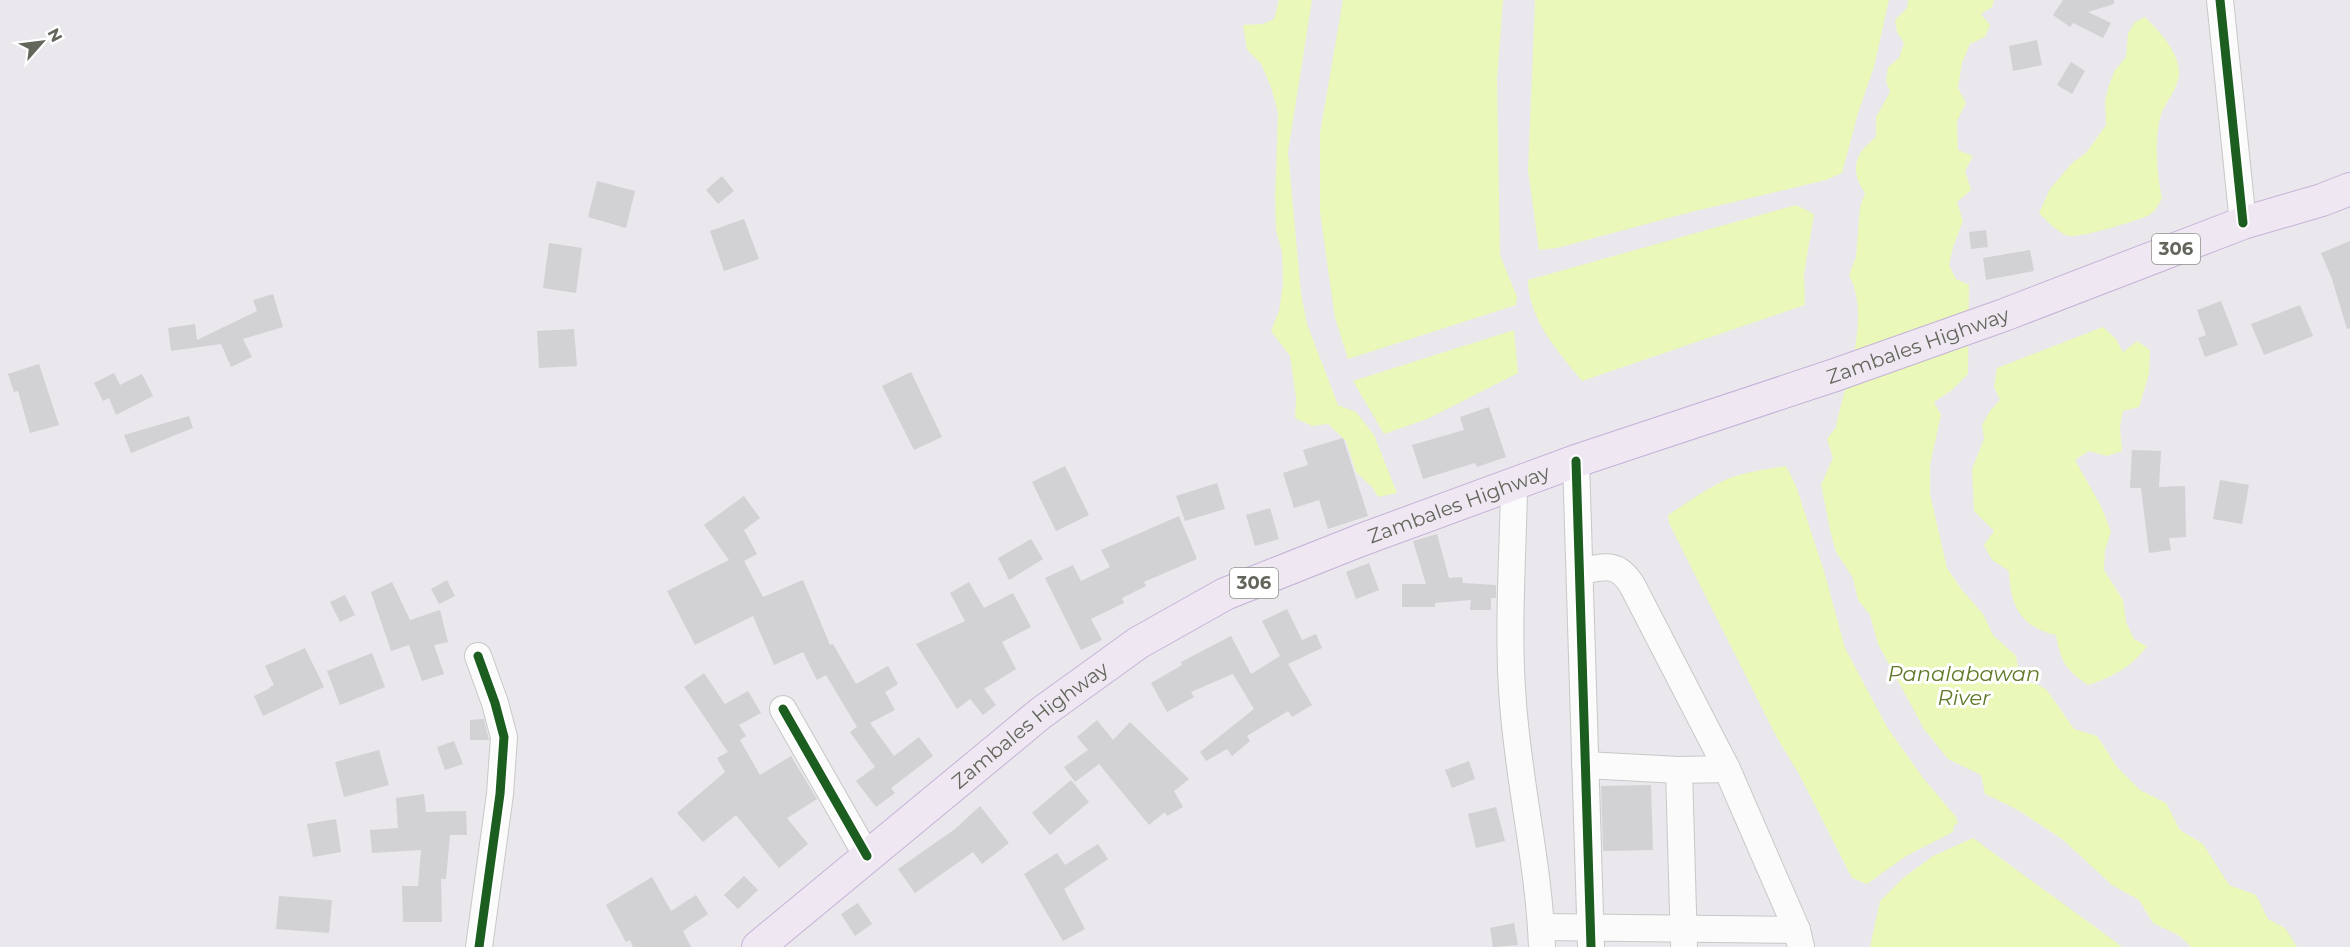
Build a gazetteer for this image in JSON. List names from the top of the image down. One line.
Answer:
{"streets":{"main road":["306","Zambales Highway"]},"water":["Panalabawan River"],"north":"top right"}
